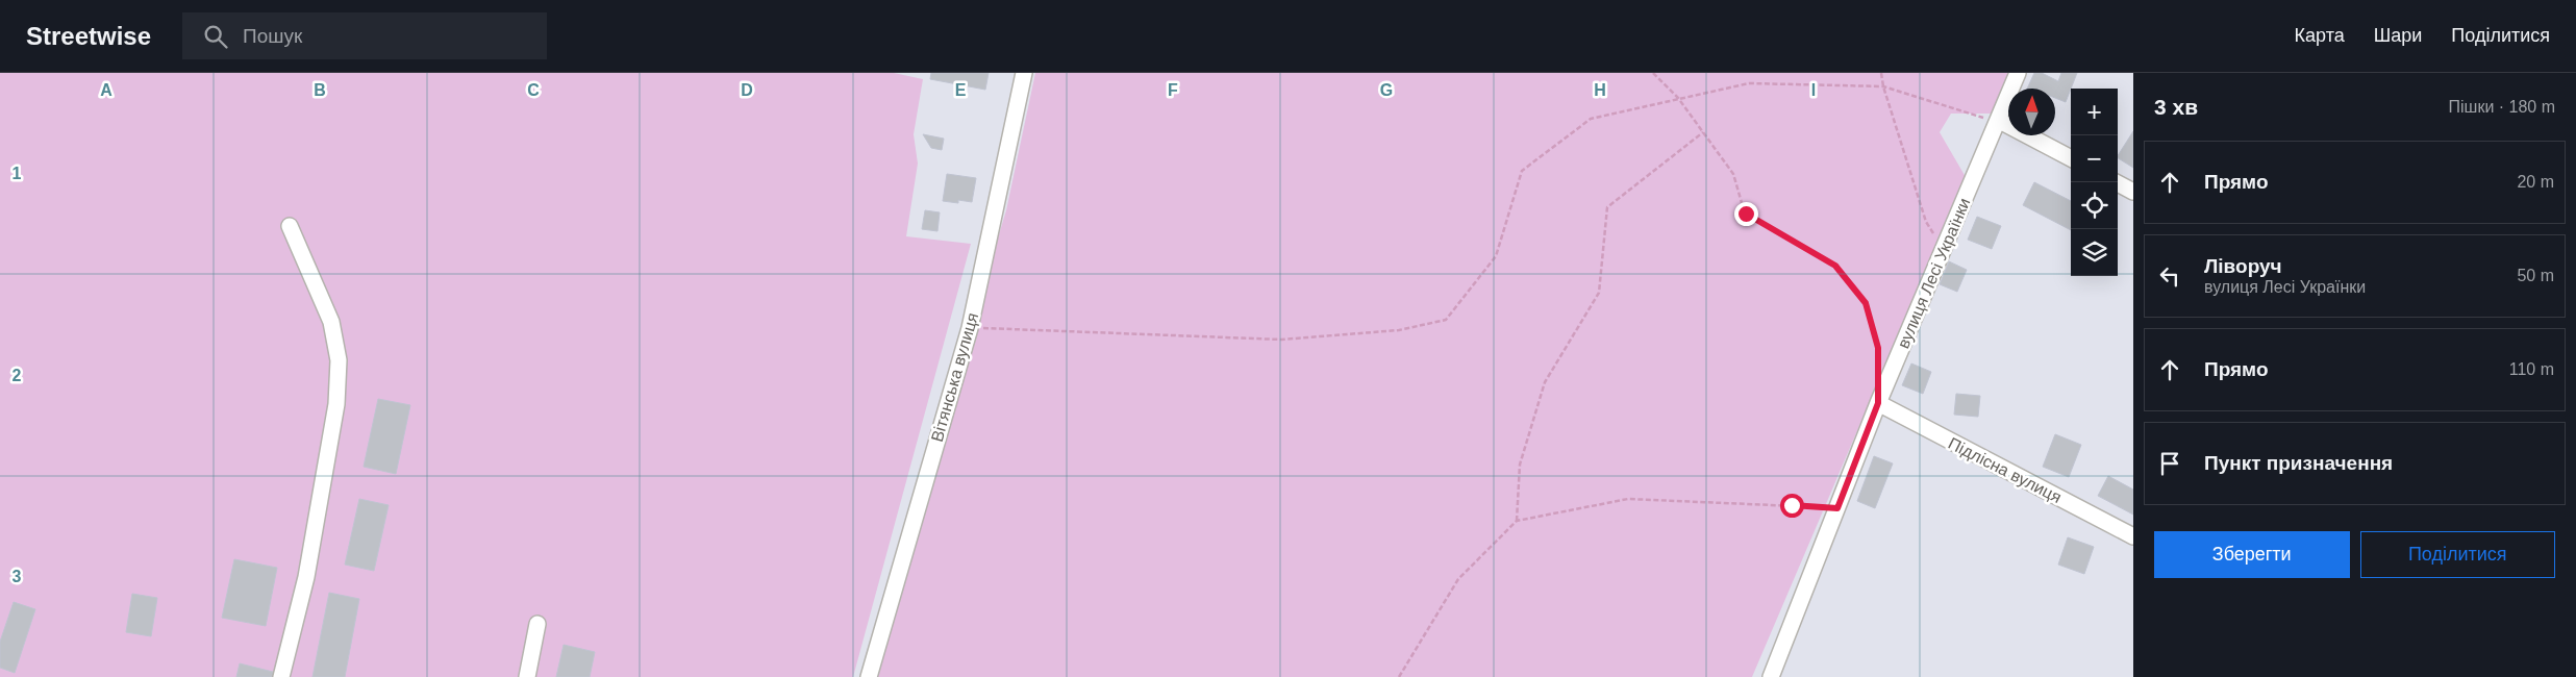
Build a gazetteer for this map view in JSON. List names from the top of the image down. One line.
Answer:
{"streets":{"street":["вулиця Лесі Українки","Вітянська вулиця","Підлісна вулиця"]},"crossings":[["вулиця Лесі Українки","Підлісна вулиця"]],"north":"top","page":{"header":"Streetwise","search":"Пошук","nav":["Карта","Шари","Поділитися"],"heading":["3 хв","Пішки · 180 m"],"map_buttons":["+","−"],"list":[["Прямо","20 m"],["Ліворуч","вулиця Лесі Українки","50 m"],["Прямо","110 m"],"Пункт призначення"],"buttons":["Зберегти","Поділитися"]},"grid":{"columns":["A","B","C","D","E","F","G","H","I"],"rows":["1","2","3"]}}
